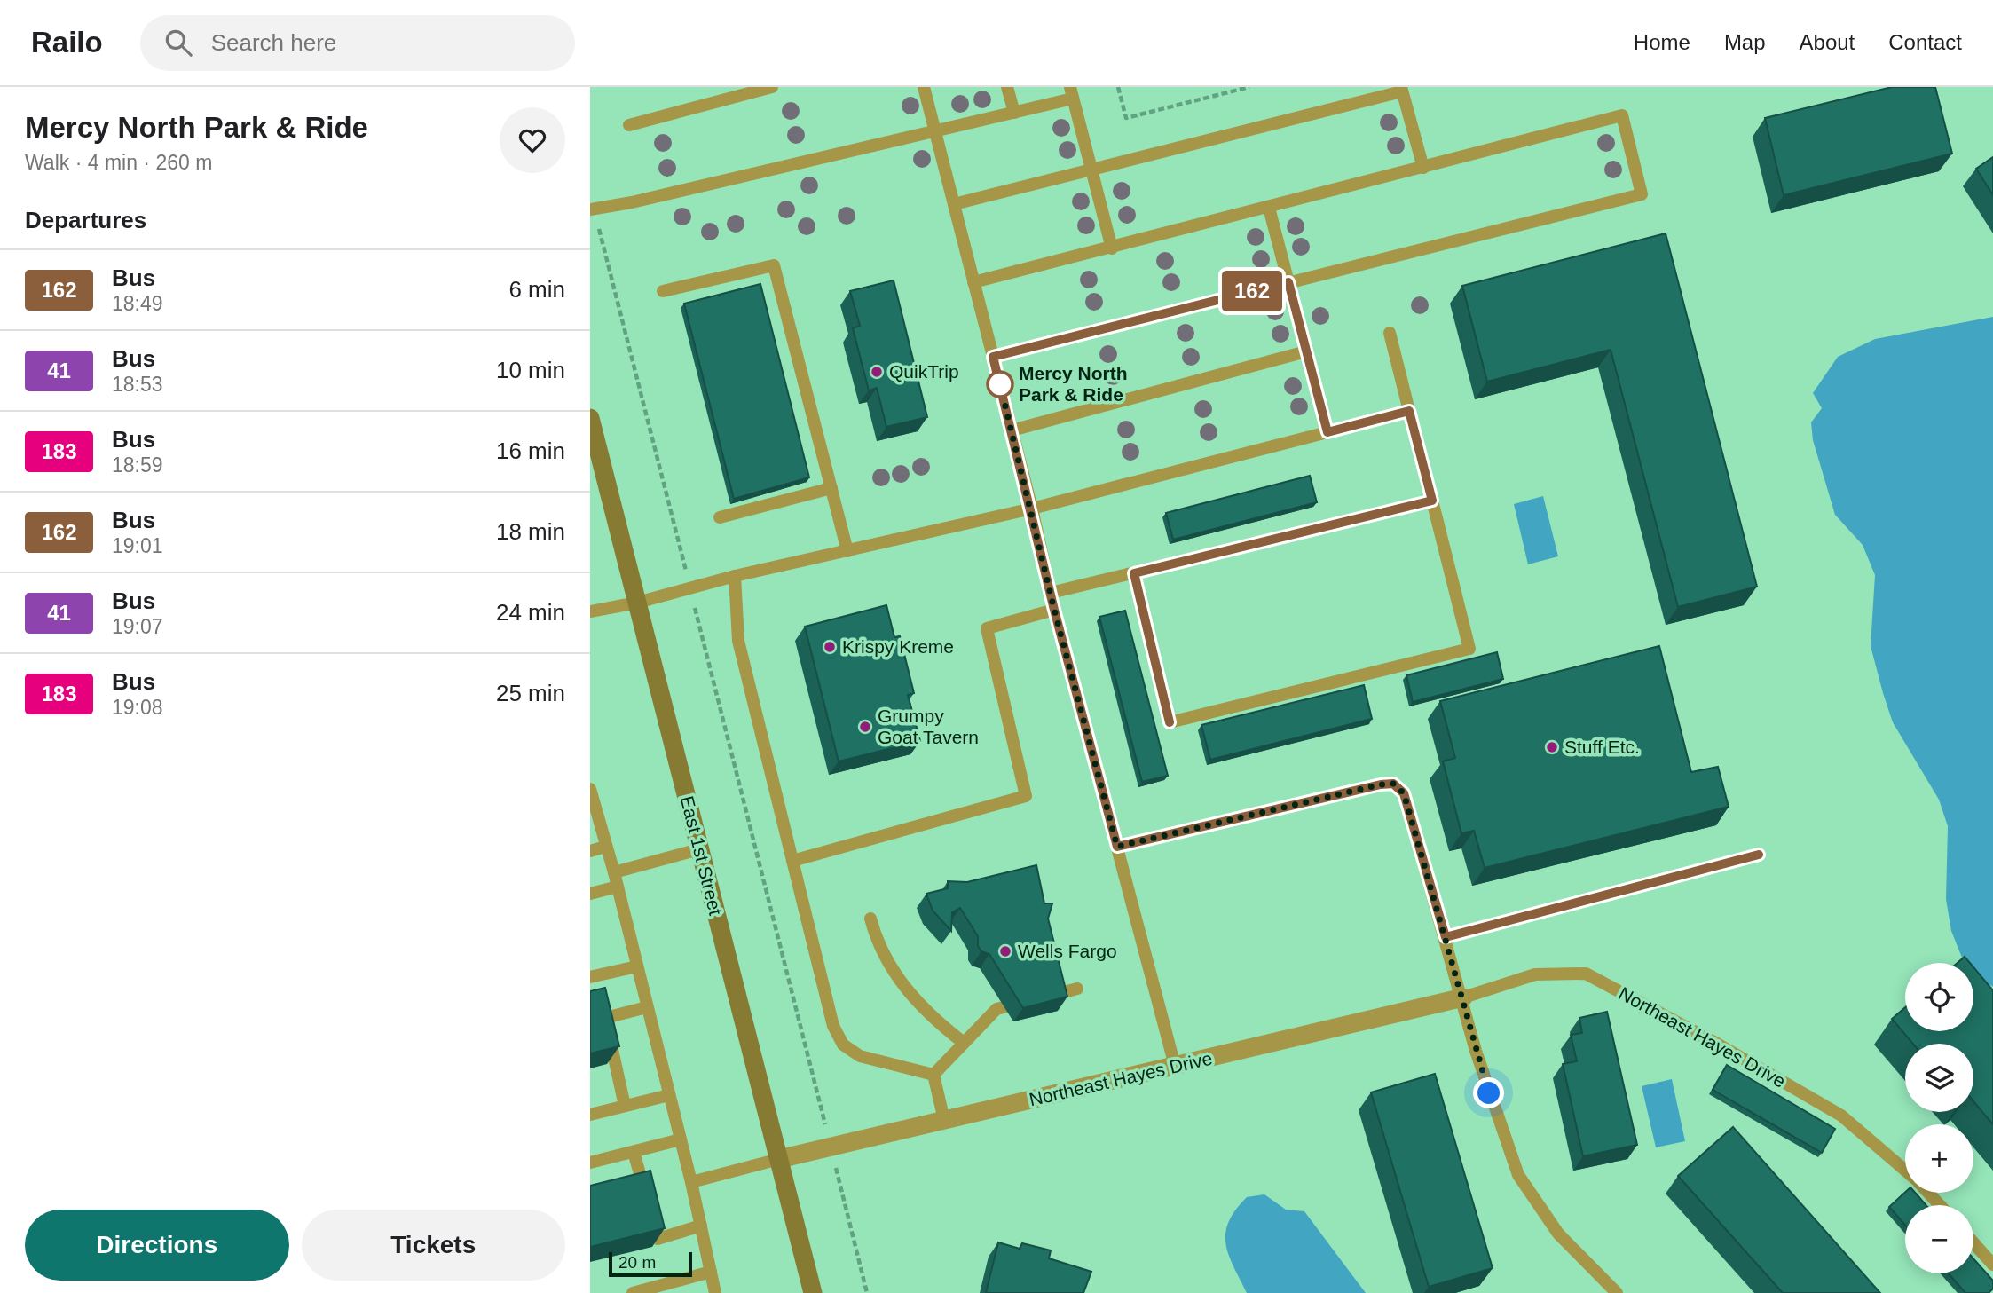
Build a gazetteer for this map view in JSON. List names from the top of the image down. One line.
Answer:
{"streets":{"main road":["East 1st Street"],"street":["Northeast Hayes Drive"]},"crossings":[["East 1st Street","Northeast Hayes Drive"]],"places":["QuikTrip","Mercy North Park & Ride","Krispy Kreme","Grumpy Goat Tavern","Stuff Etc.","Wells Fargo"],"lines":["bus line 162"],"scale_bar":"20 m","page":{"header":"Railo","search":"Search here","nav":["Home","Map","About","Contact"],"heading":[["Mercy North Park & Ride","Walk · 4 min · 260 m"],"Departures"],"on_map":"162","list":[{"mark":"162","name":"Bus","note":"18:49","value":"6 min"},{"mark":"41","name":"Bus","note":"18:53","value":"10 min"},{"mark":"183","name":"Bus","note":"18:59","value":"16 min"},{"mark":"162","name":"Bus","note":"19:01","value":"18 min"},{"mark":"41","name":"Bus","note":"19:07","value":"24 min"},{"mark":"183","name":"Bus","note":"19:08","value":"25 min"}],"map_buttons":["+","−"],"buttons":["Directions","Tickets"],"scale":"20 m"}}
